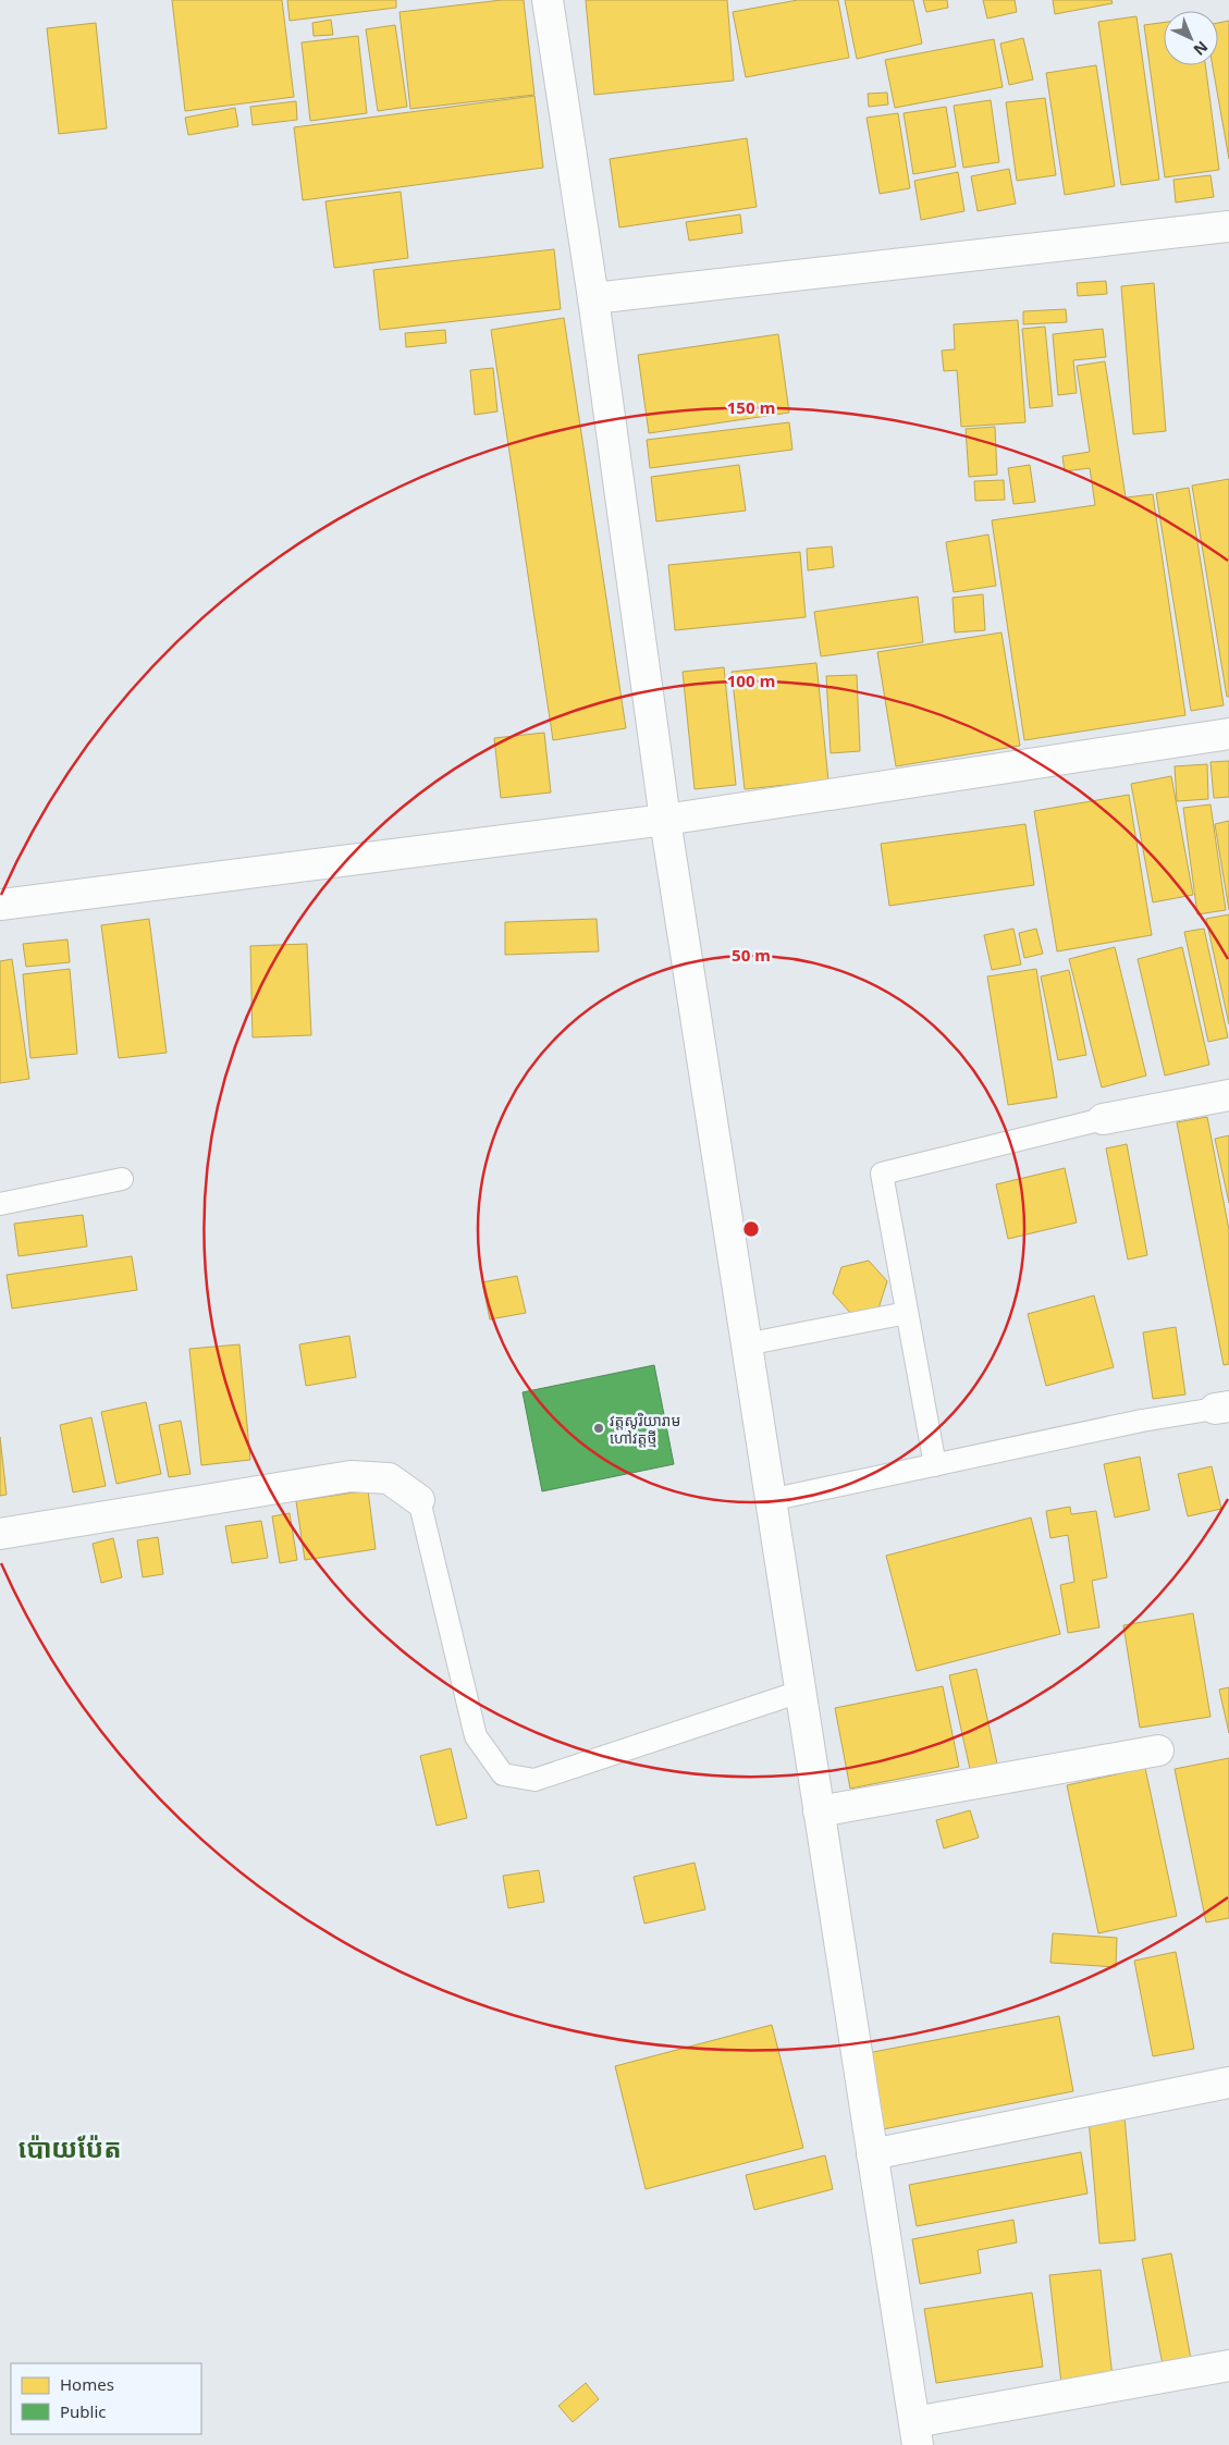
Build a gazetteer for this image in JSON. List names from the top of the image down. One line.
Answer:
{"districts":["ប៉ោយប៉ែត"],"places":["វត្តសូរិយារាម ហៅវត្តថ្មី"],"legend":["Homes","Public"],"north":"bottom right","rings":["150 m","100 m","50 m"]}
